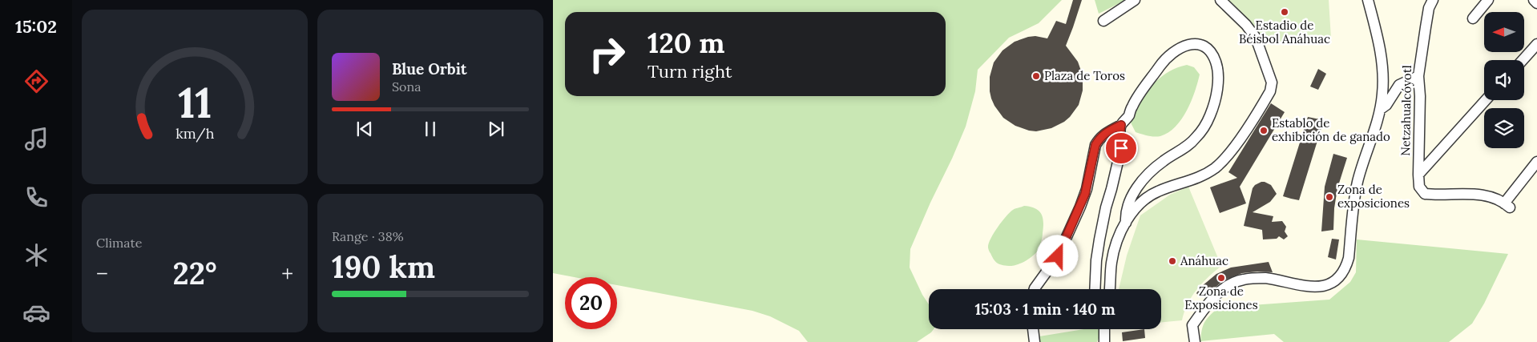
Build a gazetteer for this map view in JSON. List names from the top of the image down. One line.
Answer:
{"streets":{"street":["Netzahualcóyotl"]},"places":["Estadio de Béisbol Anáhuac","Plaza de Toros","Establo de exhibición de ganado","Zona de exposiciones","Anáhuac","Zona de Exposiciones"],"north":"left","page":{"tabs":"15:02","turn":["120 m","Turn right"],"song":["Blue Orbit","Sona"],"tile":["Climate",["Range · 38%","190 km"]],"heat":["−","22°","+"],"limit":"20","trip":"15:03 · 1 min · 140 m","gauge":["11","km/h"]}}
